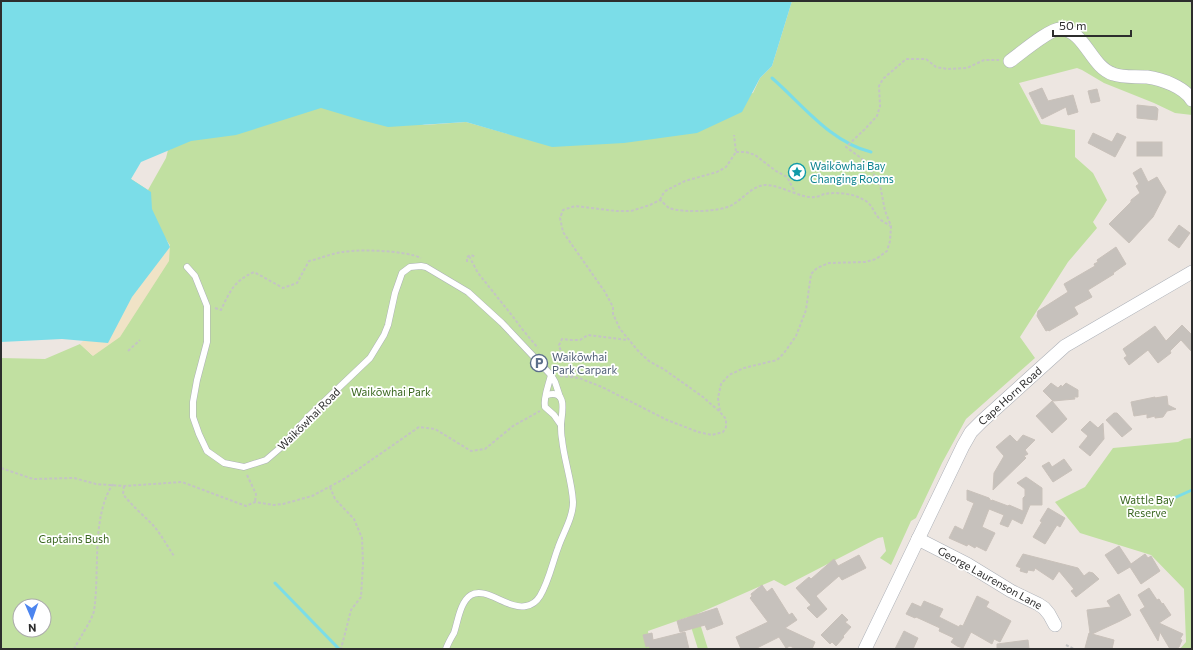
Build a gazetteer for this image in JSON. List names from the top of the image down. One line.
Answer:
{"streets":{"street":["Cape Horn Road","George Laurenson Lane"],"lane":["Waikōwhai Road"]},"crossings":[["Cape Horn Road","George Laurenson Lane"]],"parks":["Waikōwhai Park","Wattle Bay Reserve","Captains Bush"],"places":{"place":["Waikōwhai Bay Changing Rooms"],"parking":["Waikōwhai Park Carpark"]},"scale_bar":"50 m","north":"bottom"}
